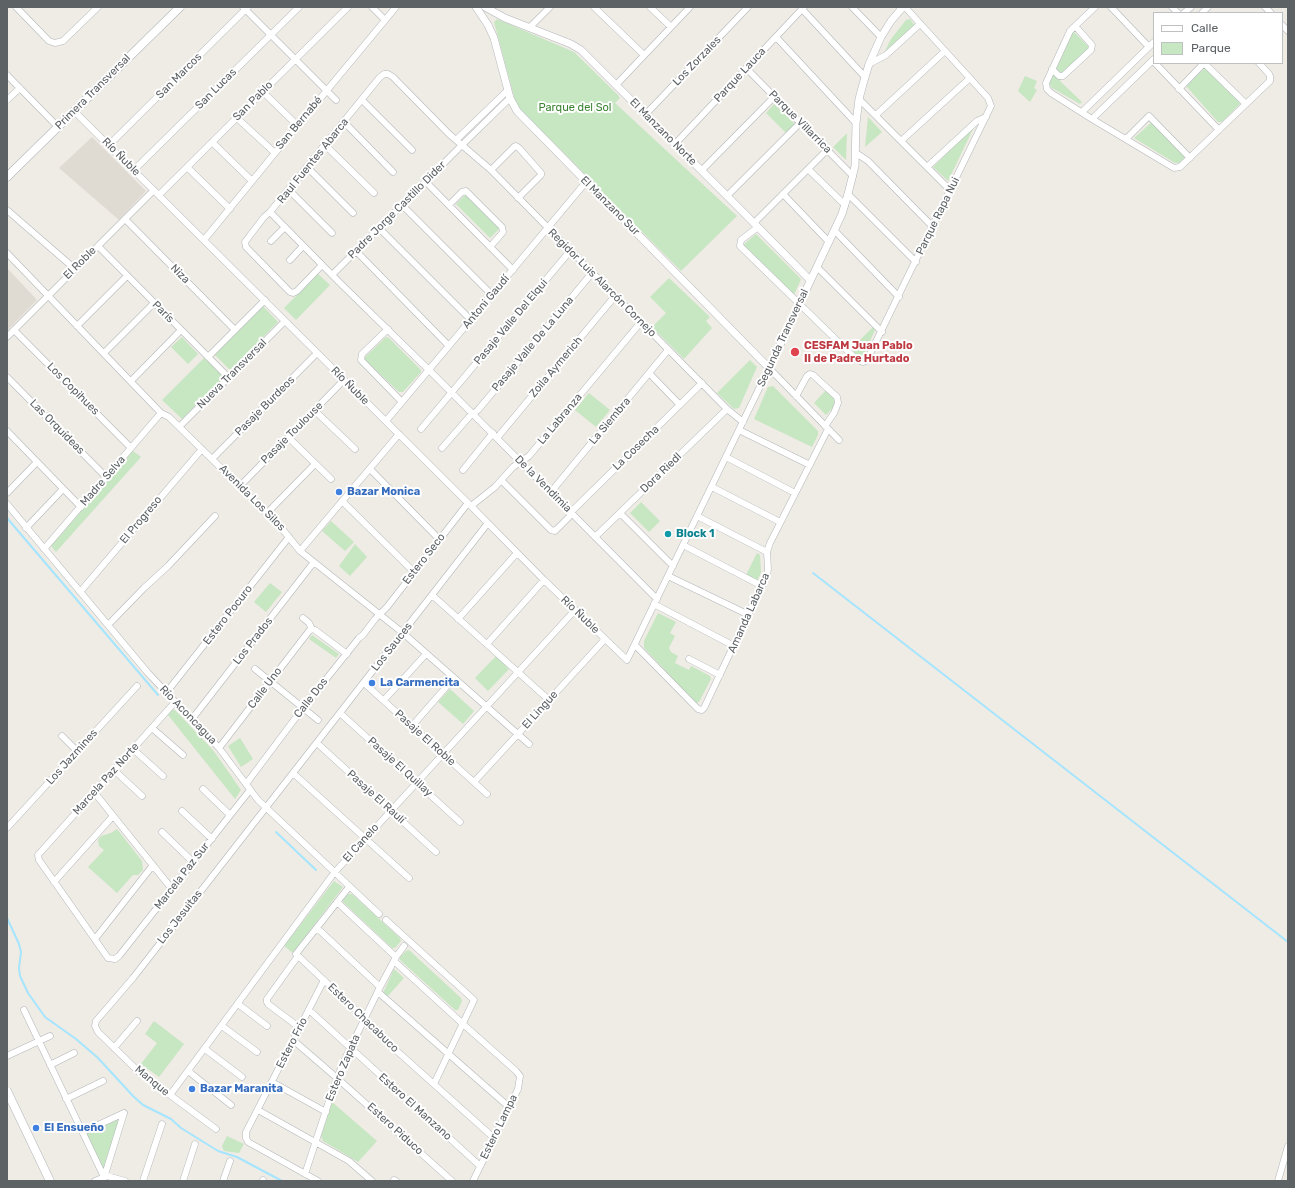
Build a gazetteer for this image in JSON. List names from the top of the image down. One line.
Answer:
{"streets":{"main road":["Primera Transversal"],"street":["Los Zorzales","Parque Lauca","San Marcos","San Lucas","San Pablo","Parque Villarrica","San Bernabé","El Manzano Norte","Río Ñuble","Raul Fuentes Abarca","El Manzano Sur","Padre Jorge Castillo Dider","Parque Rapa Nui","El Roble","Niza","Regidor Luis Alarcón Cornejo","Antoni Gaudí","París","Pasaje Valle Del Elqui","Segunda Transversal","Pasaje Valle De La Luna","Zoila Aymerich","Nueva Transversal","Los Copihues","Pasaje Burdeos","La Labranza","La Siembra","Las Orquídeas","Pasaje Toulouse","La Cosecha","Dora Riedl","Madre Selva","De la Vendimia","Avenida Los Silos","El Progreso","Estero Seco","Amanda Labarca","Estero Pocuro","Los Prados","Los Sauces","Calle Uno","Calle Dos","El Lingue","Río Aconcagua","Pasaje El Roble","Los Jazmines","Pasaje El Quillay","Marcela Paz Norte","Pasaje El Raulí","El Canelo","Marcela Paz Sur","Los Jesuitas","Estero Chacabuco","Estero Frio","Estero Zapata","Manque","Estero El Manzano","Estero Lampa","Estero Piduco"]},"crossings":[["Los Zorzales","El Manzano Norte"],["Parque Lauca","Parque Villarrica"],["Parque Lauca","El Manzano Norte"],["San Marcos","Río Ñuble"],["San Lucas","Río Ñuble"],["Primera Transversal","Río Ñuble"],["San Pablo","Río Ñuble"],["Parque Villarrica","Segunda Transversal"],["San Bernabé","Río Ñuble"],["El Manzano Norte","Segunda Transversal"],["Río Ñuble","El Roble"],["Río Ñuble","Antoni Gaudí"],["Río Ñuble","Segunda Transversal"],["Río Ñuble","Nueva Transversal"],["Río Ñuble","Pasaje Burdeos"],["Río Ñuble","La Labranza"],["Río Ñuble","Pasaje Toulouse"],["Río Ñuble","Estero Seco"],["Río Ñuble","Los Sauces"],["Río Ñuble","El Lingue"],["Río Ñuble","El Canelo"],["Raul Fuentes Abarca","Padre Jorge Castillo Dider"],["Raul Fuentes Abarca","Regidor Luis Alarcón Cornejo"],["Raul Fuentes Abarca","Antoni Gaudí"],["Raul Fuentes Abarca","De la Vendimia"],["El Manzano Sur","Antoni Gaudí"],["El Manzano Sur","Segunda Transversal"],["Padre Jorge Castillo Dider","Regidor Luis Alarcón Cornejo"],["Parque Rapa Nui","Segunda Transversal"],["El Roble","Niza"],["El Roble","París"],["El Roble","Los Copihues"],["El Roble","Avenida Los Silos"],["Regidor Luis Alarcón Cornejo","Antoni Gaudí"],["Regidor Luis Alarcón Cornejo","Pasaje Valle Del Elqui"],["Regidor Luis Alarcón Cornejo","Segunda Transversal"],["Regidor Luis Alarcón Cornejo","Pasaje Valle De La Luna"],["Regidor Luis Alarcón Cornejo","Zoila Aymerich"],["Regidor Luis Alarcón Cornejo","La Labranza"],["Regidor Luis Alarcón Cornejo","La Siembra"],["Regidor Luis Alarcón Cornejo","La Cosecha"],["Regidor Luis Alarcón Cornejo","Dora Riedl"],["Antoni Gaudí","De la Vendimia"],["París","Nueva Transversal"],["Pasaje Valle Del Elqui","De la Vendimia"],["Segunda Transversal","De la Vendimia"],["Segunda Transversal","Amanda Labarca"],["Pasaje Valle De La Luna","De la Vendimia"],["Zoila Aymerich","De la Vendimia"],["Nueva Transversal","Avenida Los Silos"],["Los Copihues","Madre Selva"],["Pasaje Burdeos","Avenida Los Silos"],["La Labranza","La Cosecha"],["La Labranza","De la Vendimia"],["La Labranza","Estero Seco"],["La Siembra","De la Vendimia"],["Las Orquídeas","Madre Selva"],["Pasaje Toulouse","Avenida Los Silos"],["La Cosecha","De la Vendimia"],["Dora Riedl","De la Vendimia"],["Madre Selva","Avenida Los Silos"],["Madre Selva","Río Aconcagua"],["De la Vendimia","Amanda Labarca"],["Avenida Los Silos","El Progreso"],["Avenida Los Silos","Estero Seco"],["Avenida Los Silos","Estero Pocuro"],["Avenida Los Silos","Los Prados"],["Avenida Los Silos","Los Sauces"],["Avenida Los Silos","Calle Dos"],["Avenida Los Silos","El Lingue"],["Avenida Los Silos","El Canelo"],["El Progreso","Río Aconcagua"],["Estero Seco","Calle Dos"],["Estero Pocuro","Río Aconcagua"],["Los Prados","Río Aconcagua"],["Los Sauces","Río Aconcagua"],["Los Sauces","Pasaje El Roble"],["Los Sauces","Pasaje El Quillay"],["Los Sauces","Pasaje El Raulí"],["Los Sauces","Los Jesuitas"],["Calle Uno","Río Aconcagua"],["Calle Dos","Río Aconcagua"],["El Lingue","Pasaje El Roble"],["Río Aconcagua","Marcela Paz Norte"],["Río Aconcagua","El Canelo"],["Río Aconcagua","Marcela Paz Sur"],["Río Aconcagua","Los Jesuitas"],["Pasaje El Roble","El Canelo"],["Pasaje El Quillay","El Canelo"],["Pasaje El Raulí","El Canelo"],["El Canelo","Manque"],["Los Jesuitas","Manque"],["Estero Chacabuco","Estero Frio"],["Estero Chacabuco","Estero Zapata"],["Estero Chacabuco","Estero Lampa"],["Estero Frio","Estero Zapata"],["Estero Frio","Estero El Manzano"],["Estero Frio","Estero Piduco"],["Estero Zapata","Estero El Manzano"],["Estero Zapata","Estero Piduco"],["Estero El Manzano","Estero Lampa"]],"parks":["Parque del Sol"],"places":["CESFAM Juan Pablo II de Padre Hurtado","Bazar Monica","Block 1","La Carmencita","Bazar Maranita","El Ensueño"],"legend":["Calle","Parque"]}
